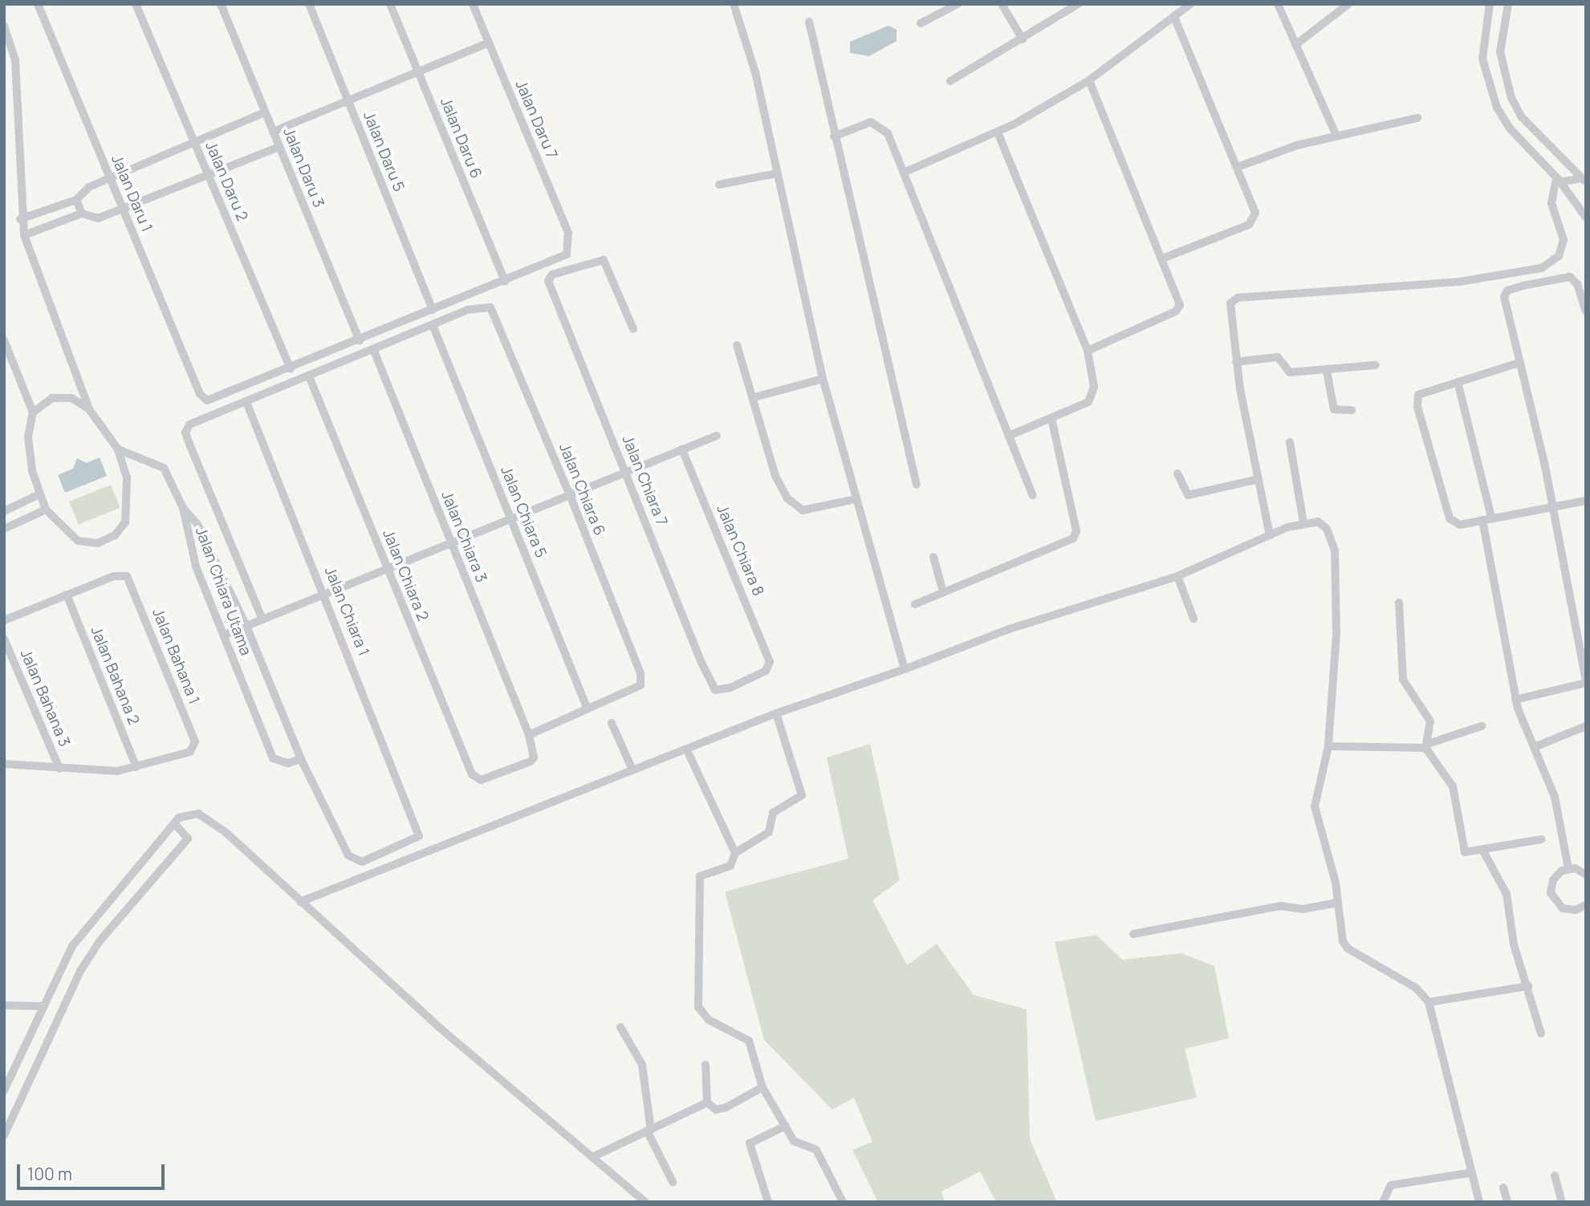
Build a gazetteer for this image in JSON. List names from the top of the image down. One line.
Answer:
{"streets":{"street":["Jalan Daru 7","Jalan Daru 6","Jalan Daru 5","Jalan Daru 3","Jalan Daru 2","Jalan Daru 1","Jalan Chiara 7","Jalan Chiara 6","Jalan Chiara 5","Jalan Chiara 3","Jalan Chiara 8","Jalan Chiara 2","Jalan Chiara Utama","Jalan Chiara 1","Jalan Bahana 1","Jalan Bahana 2","Jalan Bahana 3"]},"crossings":[["Jalan Daru 7","Jalan Daru 6"],["Jalan Daru 2","Jalan Daru 1"],["Jalan Chiara 7","Jalan Chiara 8"],["Jalan Chiara 6","Jalan Chiara 5"],["Jalan Chiara 3","Jalan Chiara 2"],["Jalan Chiara Utama","Jalan Chiara 1"],["Jalan Bahana 1","Jalan Bahana 2"]],"scale_bar":"100 m"}
